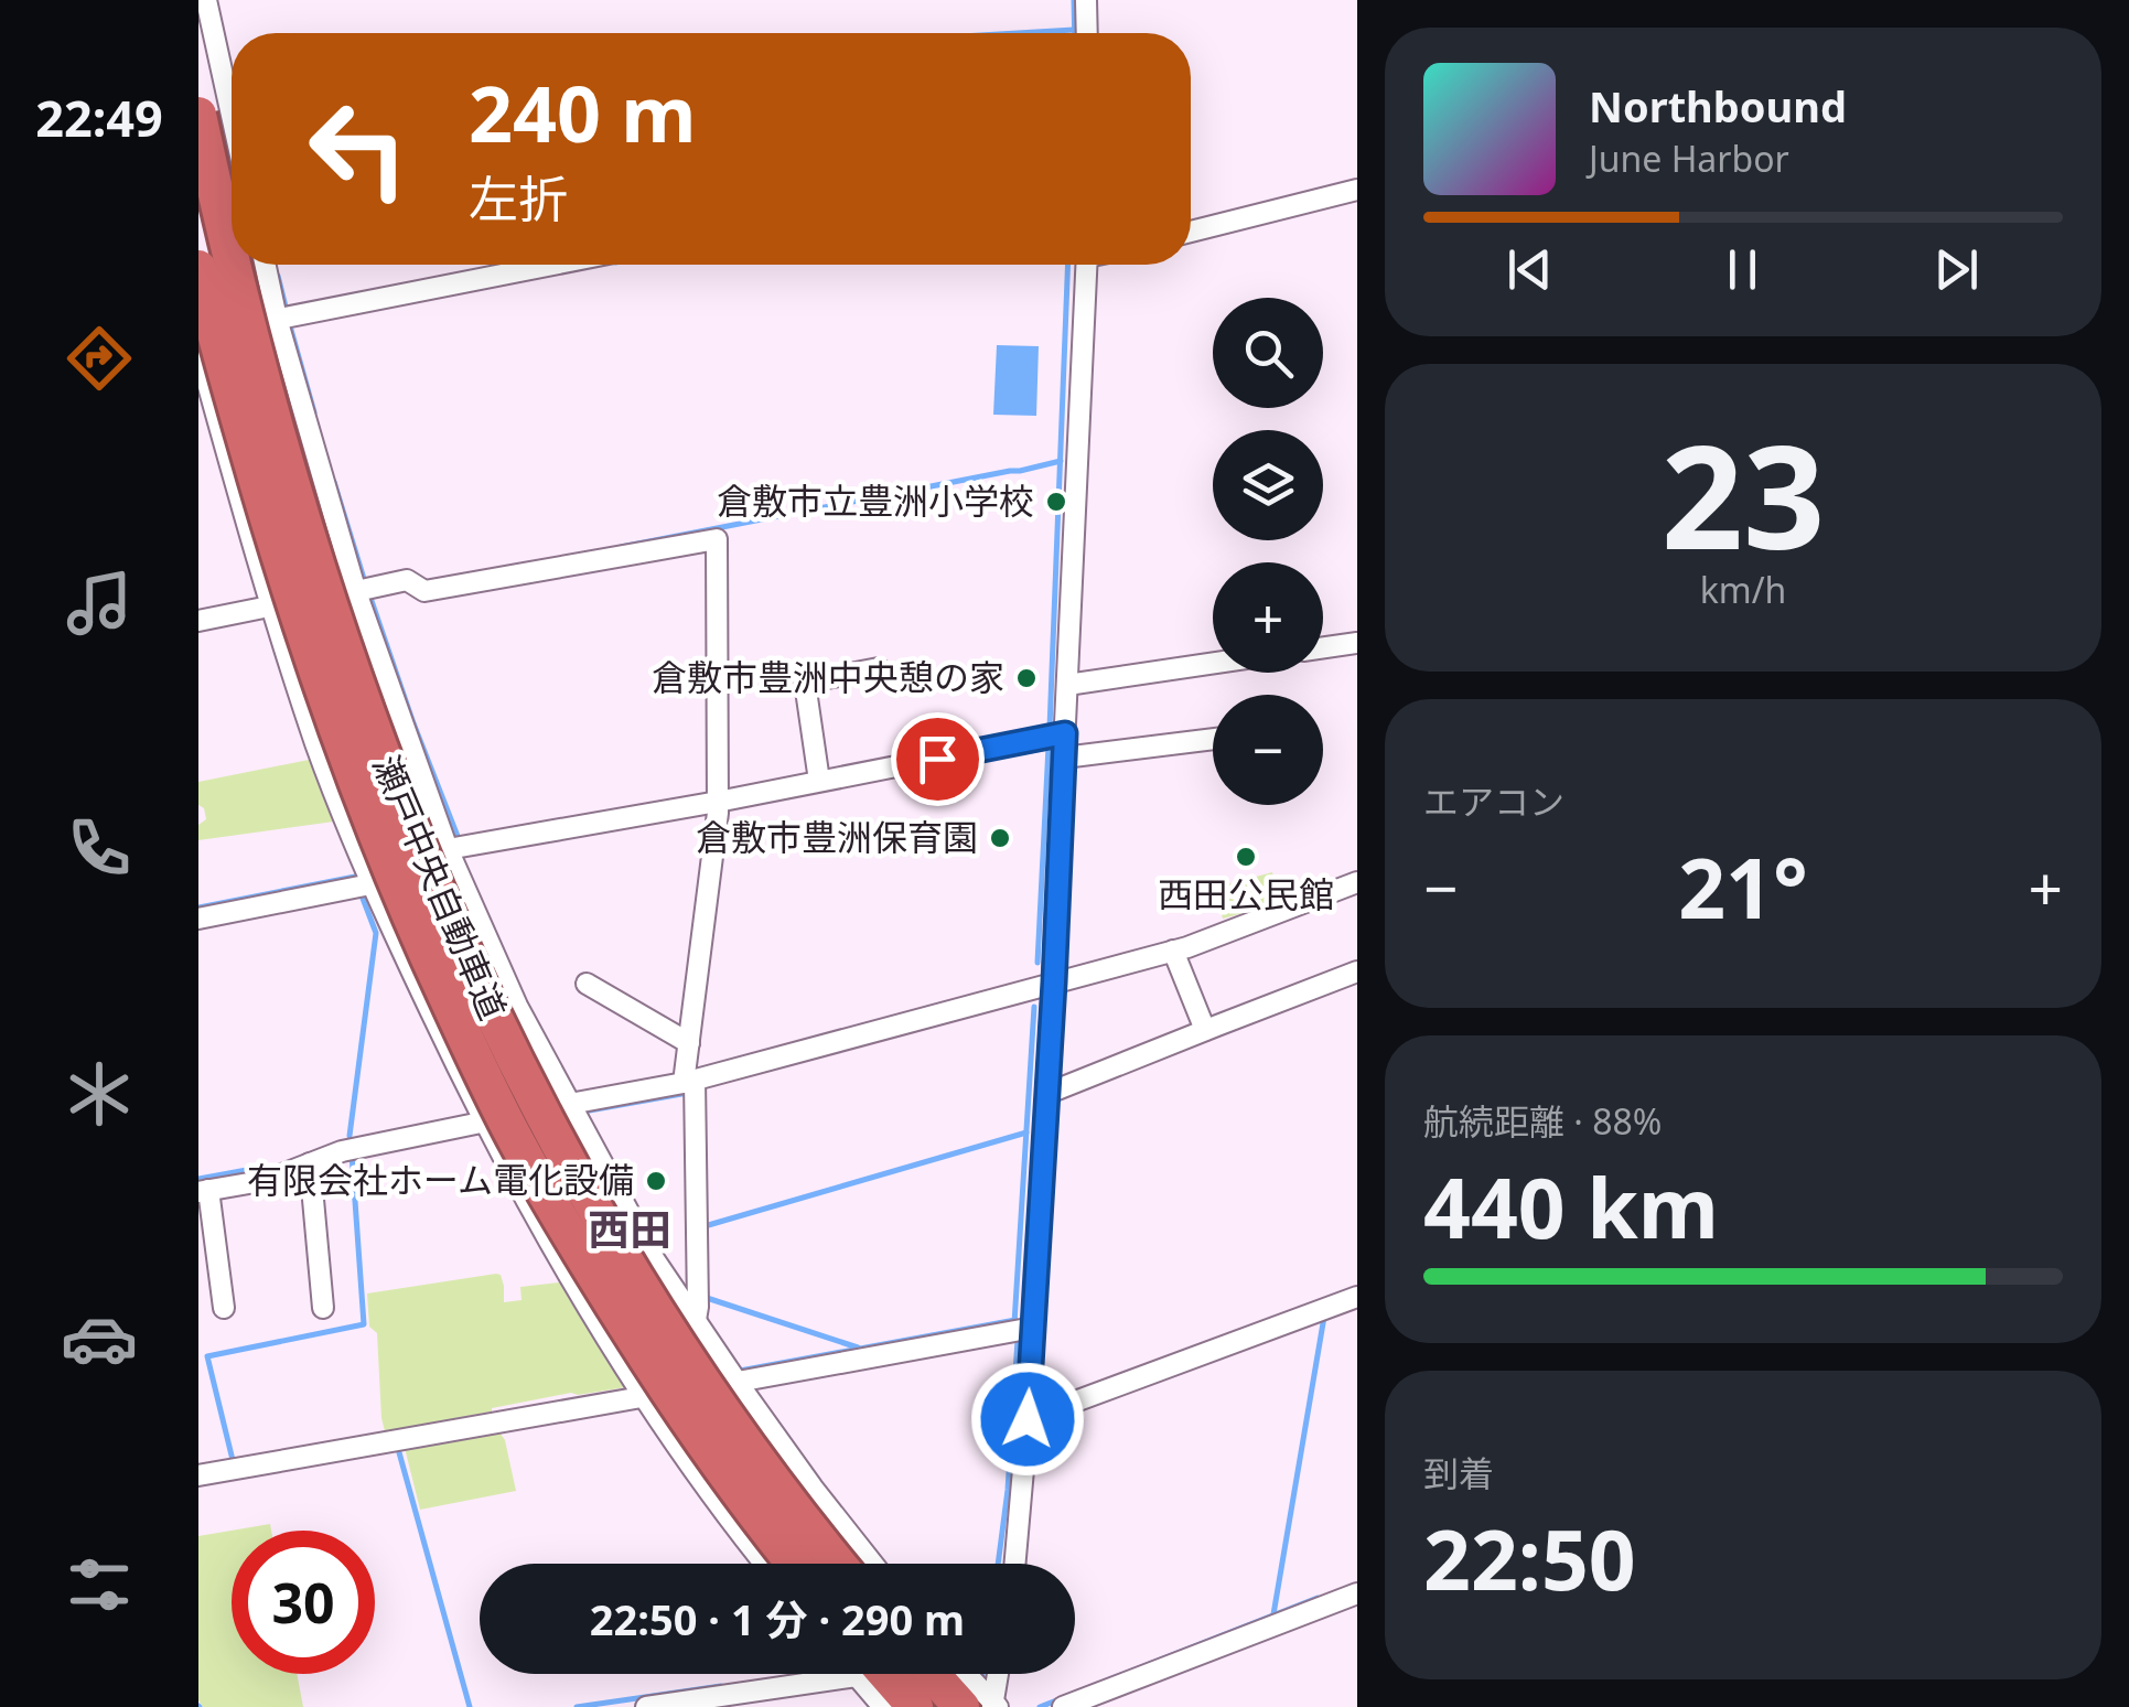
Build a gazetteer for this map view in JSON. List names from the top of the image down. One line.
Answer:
{"streets":{"highway":["瀬戸中央自動車道"]},"districts":["西田"],"places":["倉敷市立豊洲小学校","倉敷市豊洲中央憩の家","倉敷市豊洲保育園","西田公民館","有限会社ホーム電化設備"],"page":{"tabs":"22:49","turn":["240 m","左折"],"song":["Northbound","June Harbor"],"map_buttons":["+","−"],"tile":[["23","km/h"],"エアコン",["航続距離 · 88%","440 km"],["到着","22:50"]],"heat":["−","21°","+"],"limit":"30","trip":"22:50 · 1 分 · 290 m"}}
